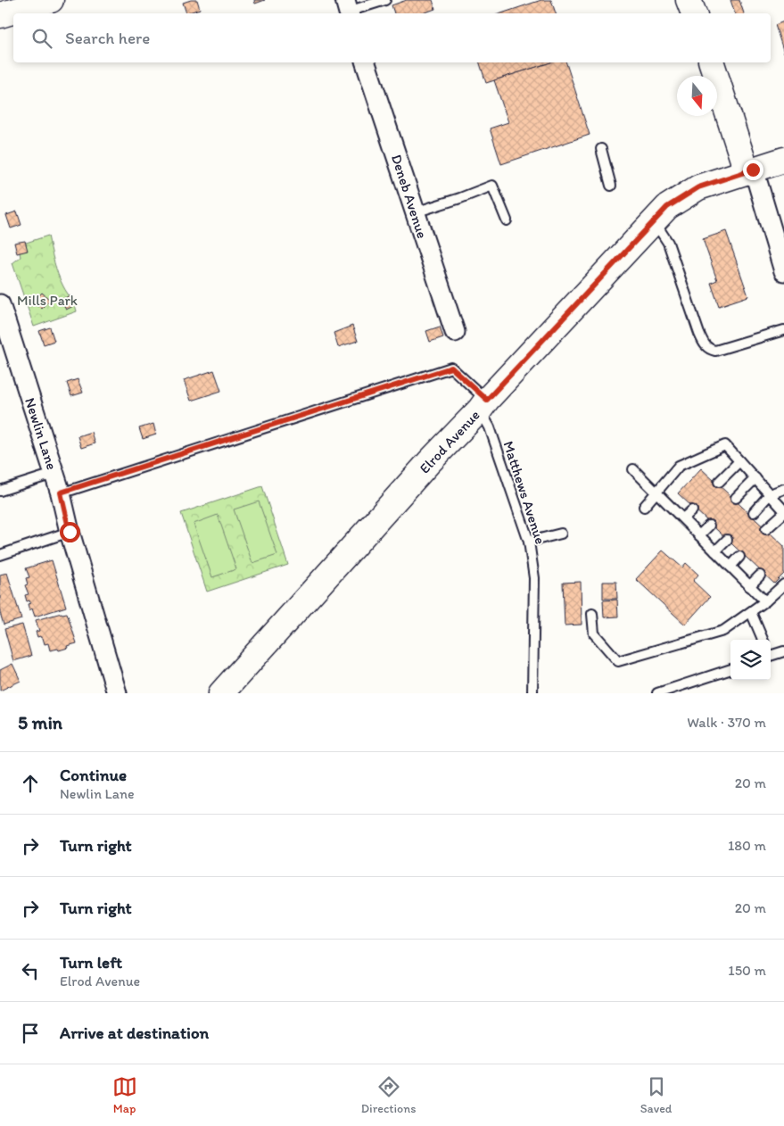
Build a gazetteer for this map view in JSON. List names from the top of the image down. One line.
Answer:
{"streets":{"street":["Deneb Avenue","Newlin Lane","Elrod Avenue"],"lane":["Matthews Avenue"]},"crossings":[["Elrod Avenue","Matthews Avenue"]],"parks":["Mills Park"],"north":"bottom","page":{"search":"Search here","heading":["5 min","Walk · 370 m"],"list":[["Continue","Newlin Lane","20 m"],["Turn right","180 m"],["Turn right","20 m"],["Turn left","Elrod Avenue","150 m"],"Arrive at destination"],"nav":["Map","Directions","Saved"]}}
